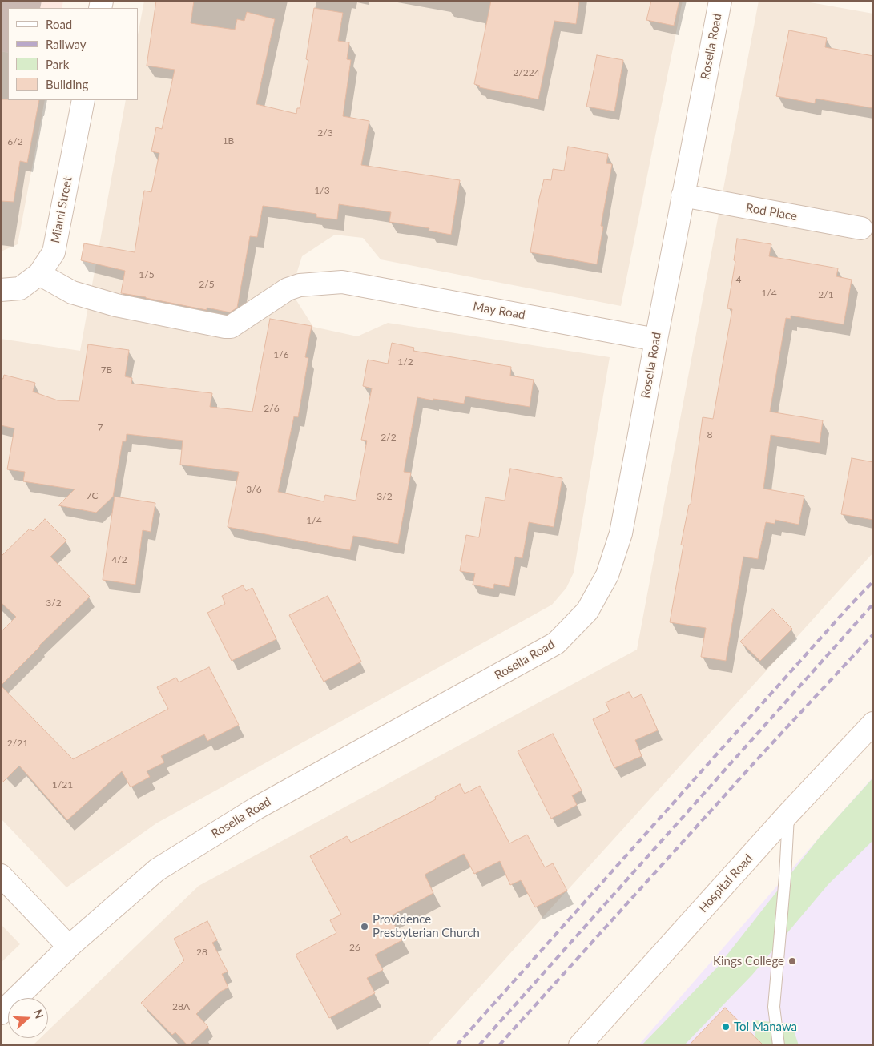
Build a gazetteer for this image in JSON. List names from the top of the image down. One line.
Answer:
{"streets":{"street":["Rosella Road","Miami Street","Rod Place","May Road","Hospital Road"]},"crossings":[["Rosella Road","Rod Place"],["Rosella Road","May Road"],["Miami Street","May Road"]],"places":["Providence Presbyterian Church","Kings College","Toi Manawa"],"house_numbers":["2/224","2/3","1B","6/2","1/3","1/5","4","2/5","1/4","2/1","1/6","1/2","7B","2/6","7","8","2/2","3/6","7C","3/2","1/4","4/2","3/2","2/21","1/21","26","28","28A"],"legend":["Road","Railway","Park","Building"],"north":"right"}
